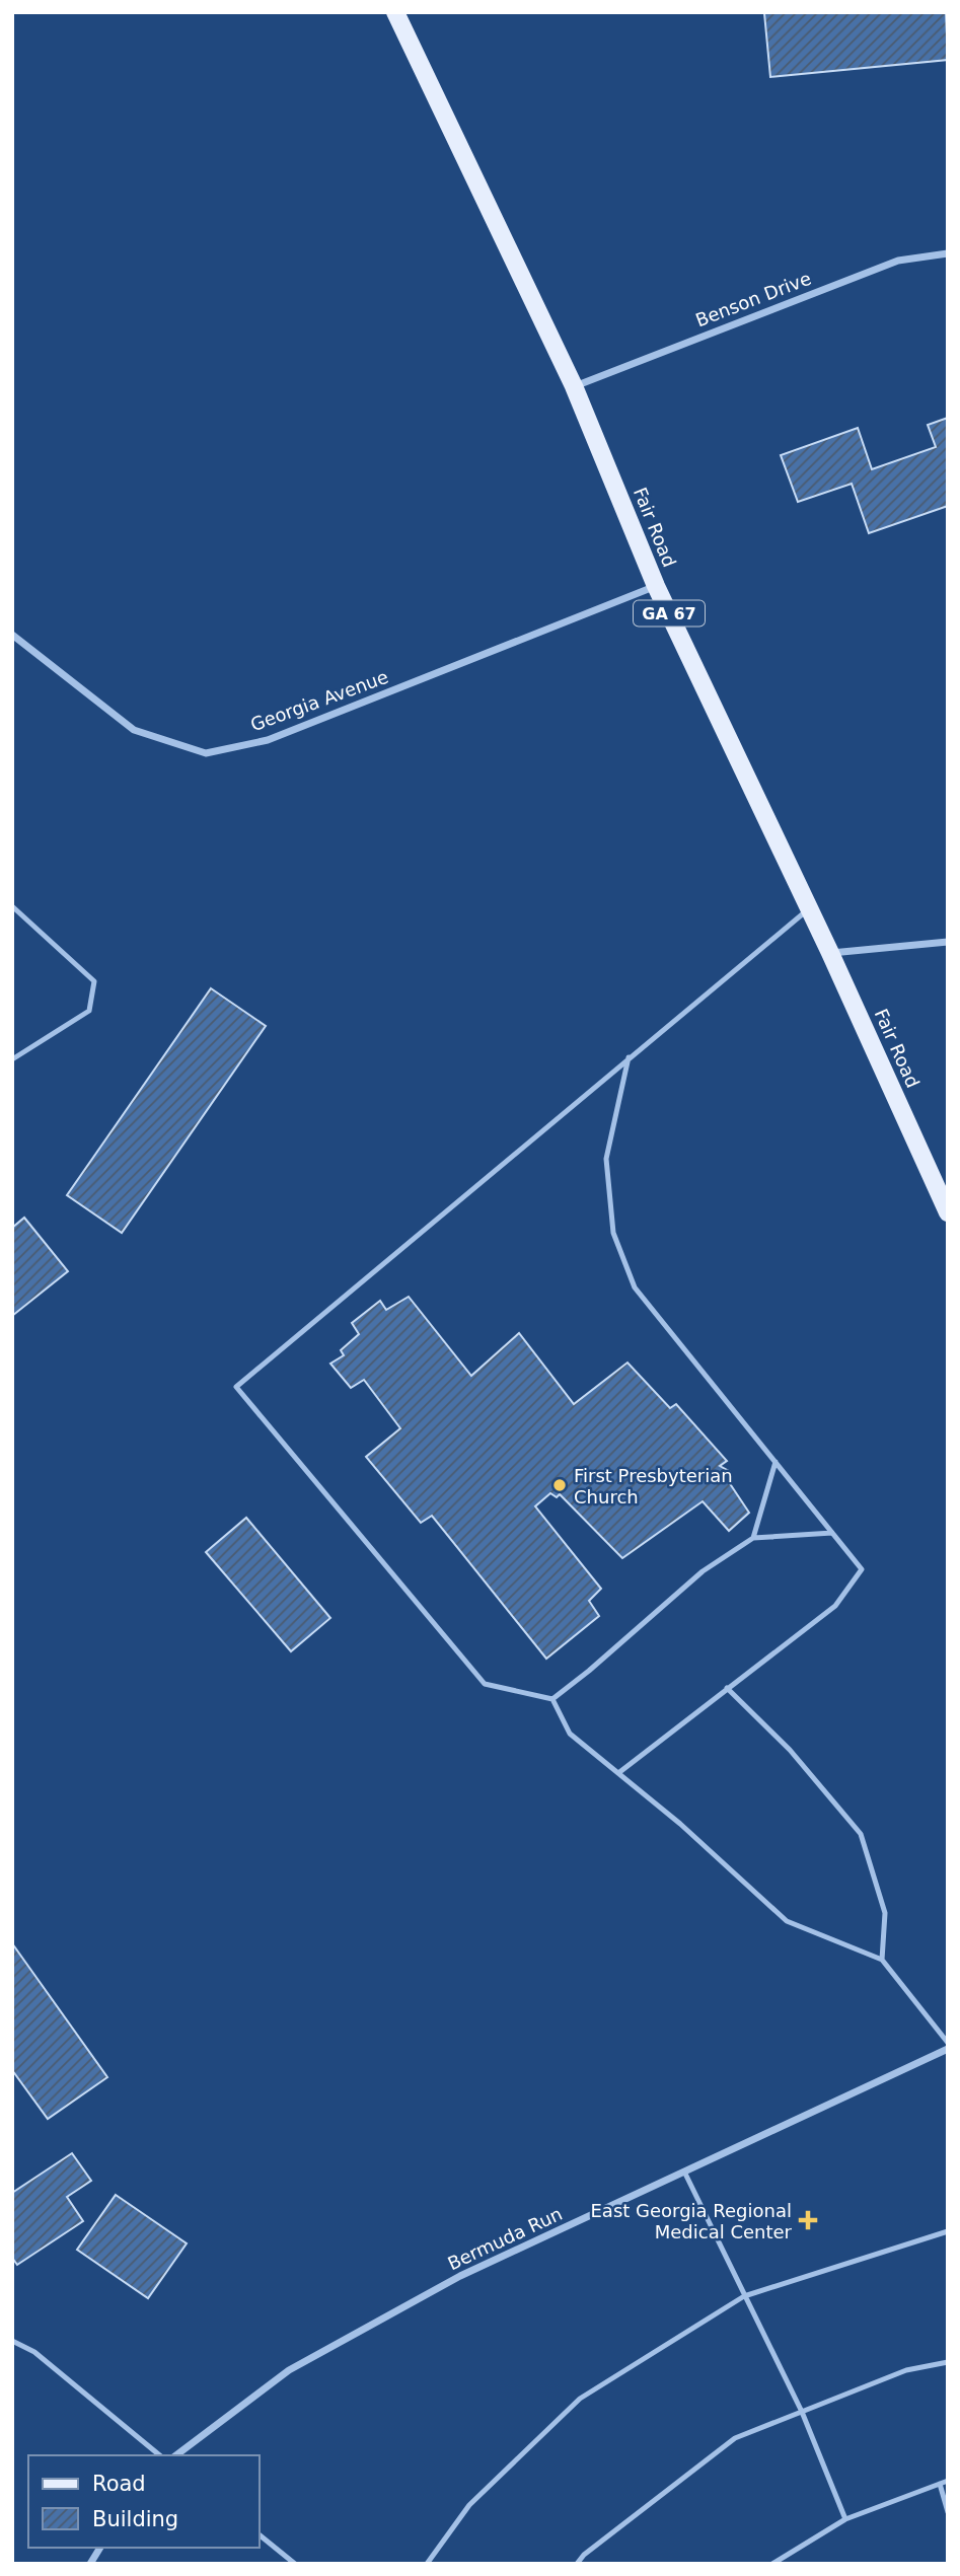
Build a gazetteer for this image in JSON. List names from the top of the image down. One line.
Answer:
{"streets":{"main road":["Fair Road","GA 67"],"street":["Benson Drive","Georgia Avenue","Bermuda Run"]},"crossings":[["Benson Drive","Fair Road"],["Fair Road","Georgia Avenue"]],"places":{"other":["First Presbyterian Church"],"health":["East Georgia Regional Medical Center"]},"legend":["Road","Building"]}
